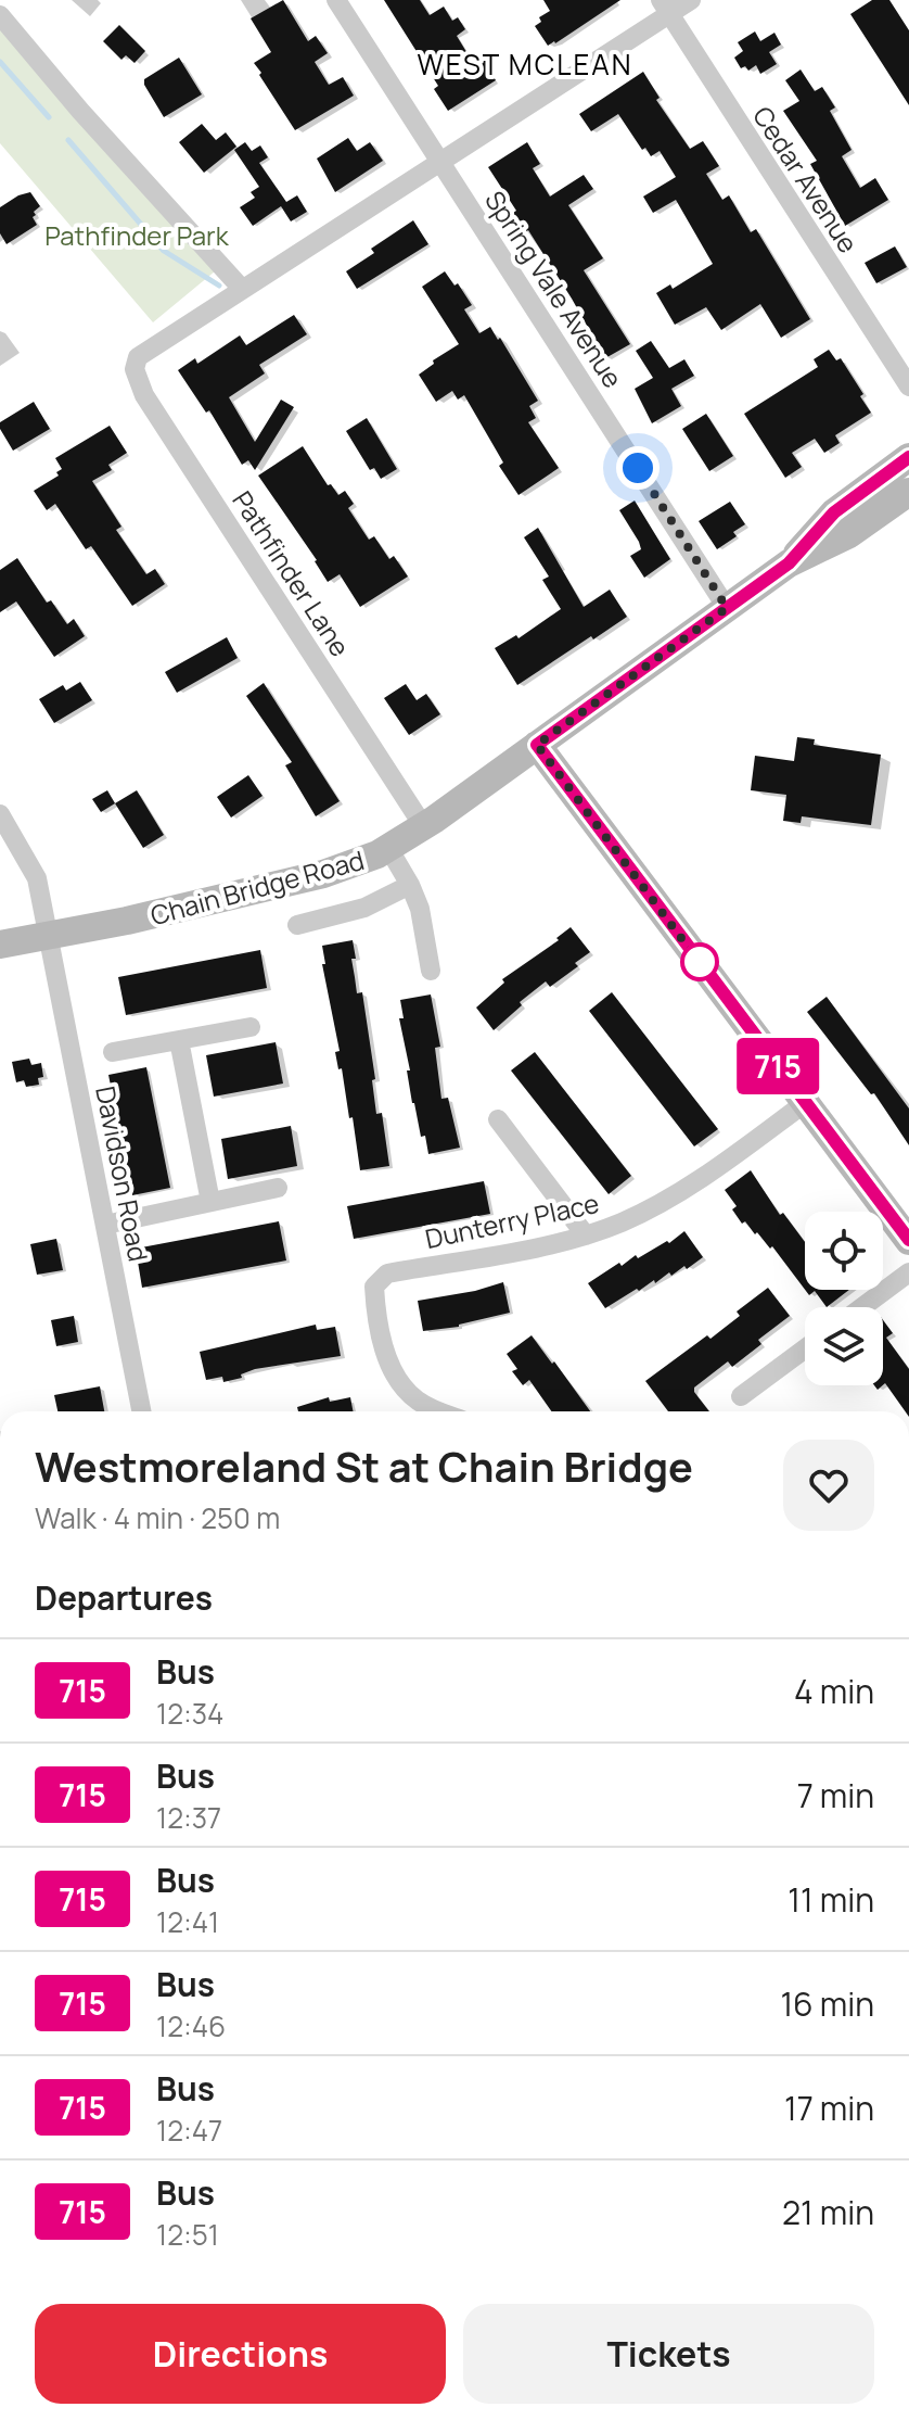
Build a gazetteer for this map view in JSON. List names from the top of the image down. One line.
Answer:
{"streets":{"main road":["Chain Bridge Road"],"street":["Cedar Avenue","Spring Vale Avenue","Pathfinder Lane","Davidson Road","Dunterry Place"]},"crossings":[["Spring Vale Avenue","Chain Bridge Road"],["Pathfinder Lane","Chain Bridge Road"],["Chain Bridge Road","Davidson Road"]],"districts":["WEST MCLEAN"],"parks":["Pathfinder Park"],"lines":["bus line 715"],"page":{"on_map":"715","heading":[["Westmoreland St at Chain Bridge","Walk · 4 min · 250 m"],"Departures"],"list":[{"mark":"715","name":"Bus","note":"12:34","value":"4 min"},{"mark":"715","name":"Bus","note":"12:37","value":"7 min"},{"mark":"715","name":"Bus","note":"12:41","value":"11 min"},{"mark":"715","name":"Bus","note":"12:46","value":"16 min"},{"mark":"715","name":"Bus","note":"12:47","value":"17 min"},{"mark":"715","name":"Bus","note":"12:51","value":"21 min"}],"buttons":["Directions","Tickets"]}}
